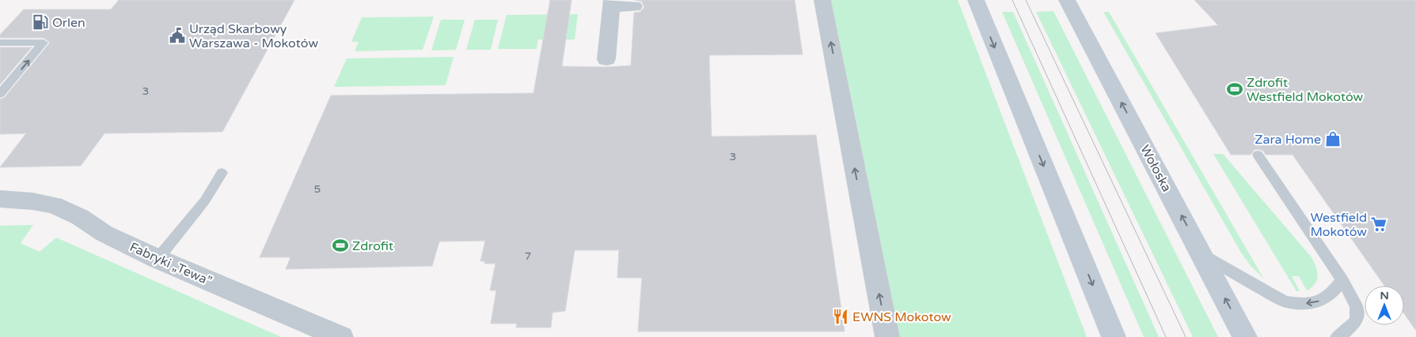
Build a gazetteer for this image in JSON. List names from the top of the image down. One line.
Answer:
{"streets":{"main road":["Wołoska"],"street":["Fabryki „Tewa”"]},"places":{"fuel station":["Orlen"],"public building":["Urząd Skarbowy Warszawa - Mokotów"],"sports":["Zdrofit Westfield Mokotów","Zdrofit"],"shop":["Zara Home"],"supermarket":["Westfield Mokotów"],"restaurant":["EWNS Mokotow"]},"house_numbers":["3","3","5","7"],"north":"top"}
